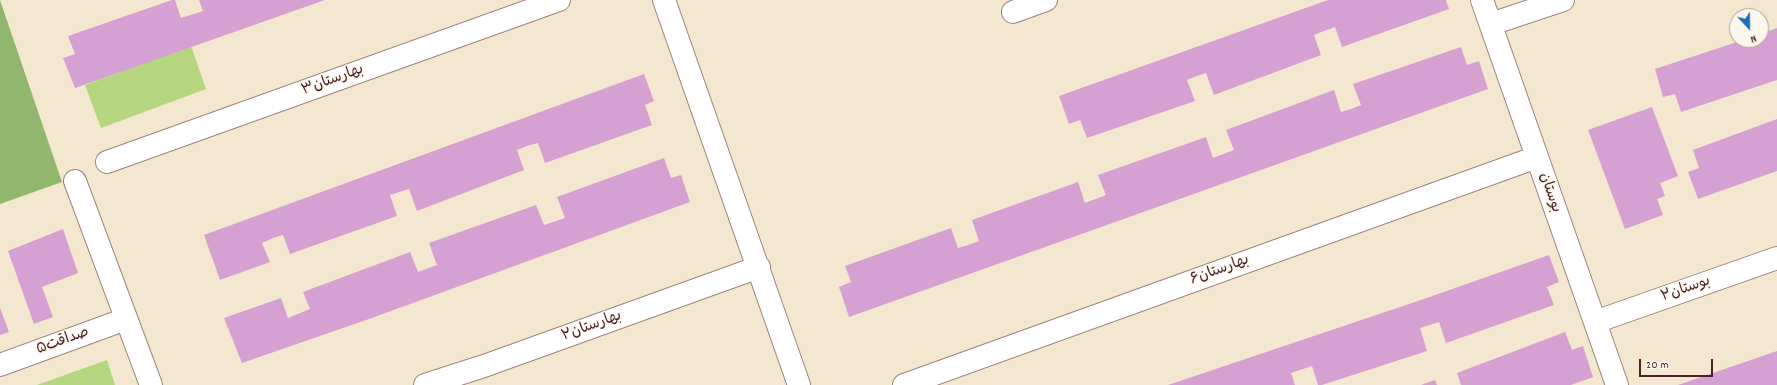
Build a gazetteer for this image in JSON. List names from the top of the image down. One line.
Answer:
{"streets":{"street":["بهارستان۳","بوستان","بهارستان۶","بوستان۲","بهارستان۲","صداقت۵"]},"crossings":[["بوستان","بهارستان۶"],["بوستان","بوستان۲"]],"scale_bar":"20 m","north":"bottom"}
